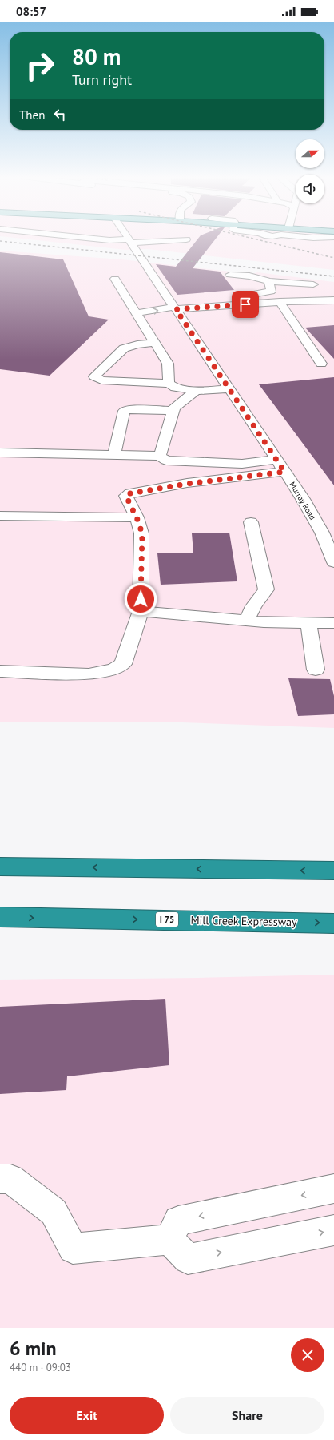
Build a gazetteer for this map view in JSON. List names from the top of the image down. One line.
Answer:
{"streets":{"highway":["I 75","Mill Creek Expressway"],"street":["Murray Road"]},"north":"right","page":{"status":"08:57","turn":["80 m","Turn right"],"then":"Then","heading":["6 min","440 m · 09:03"],"buttons":["Exit","Share"]}}
